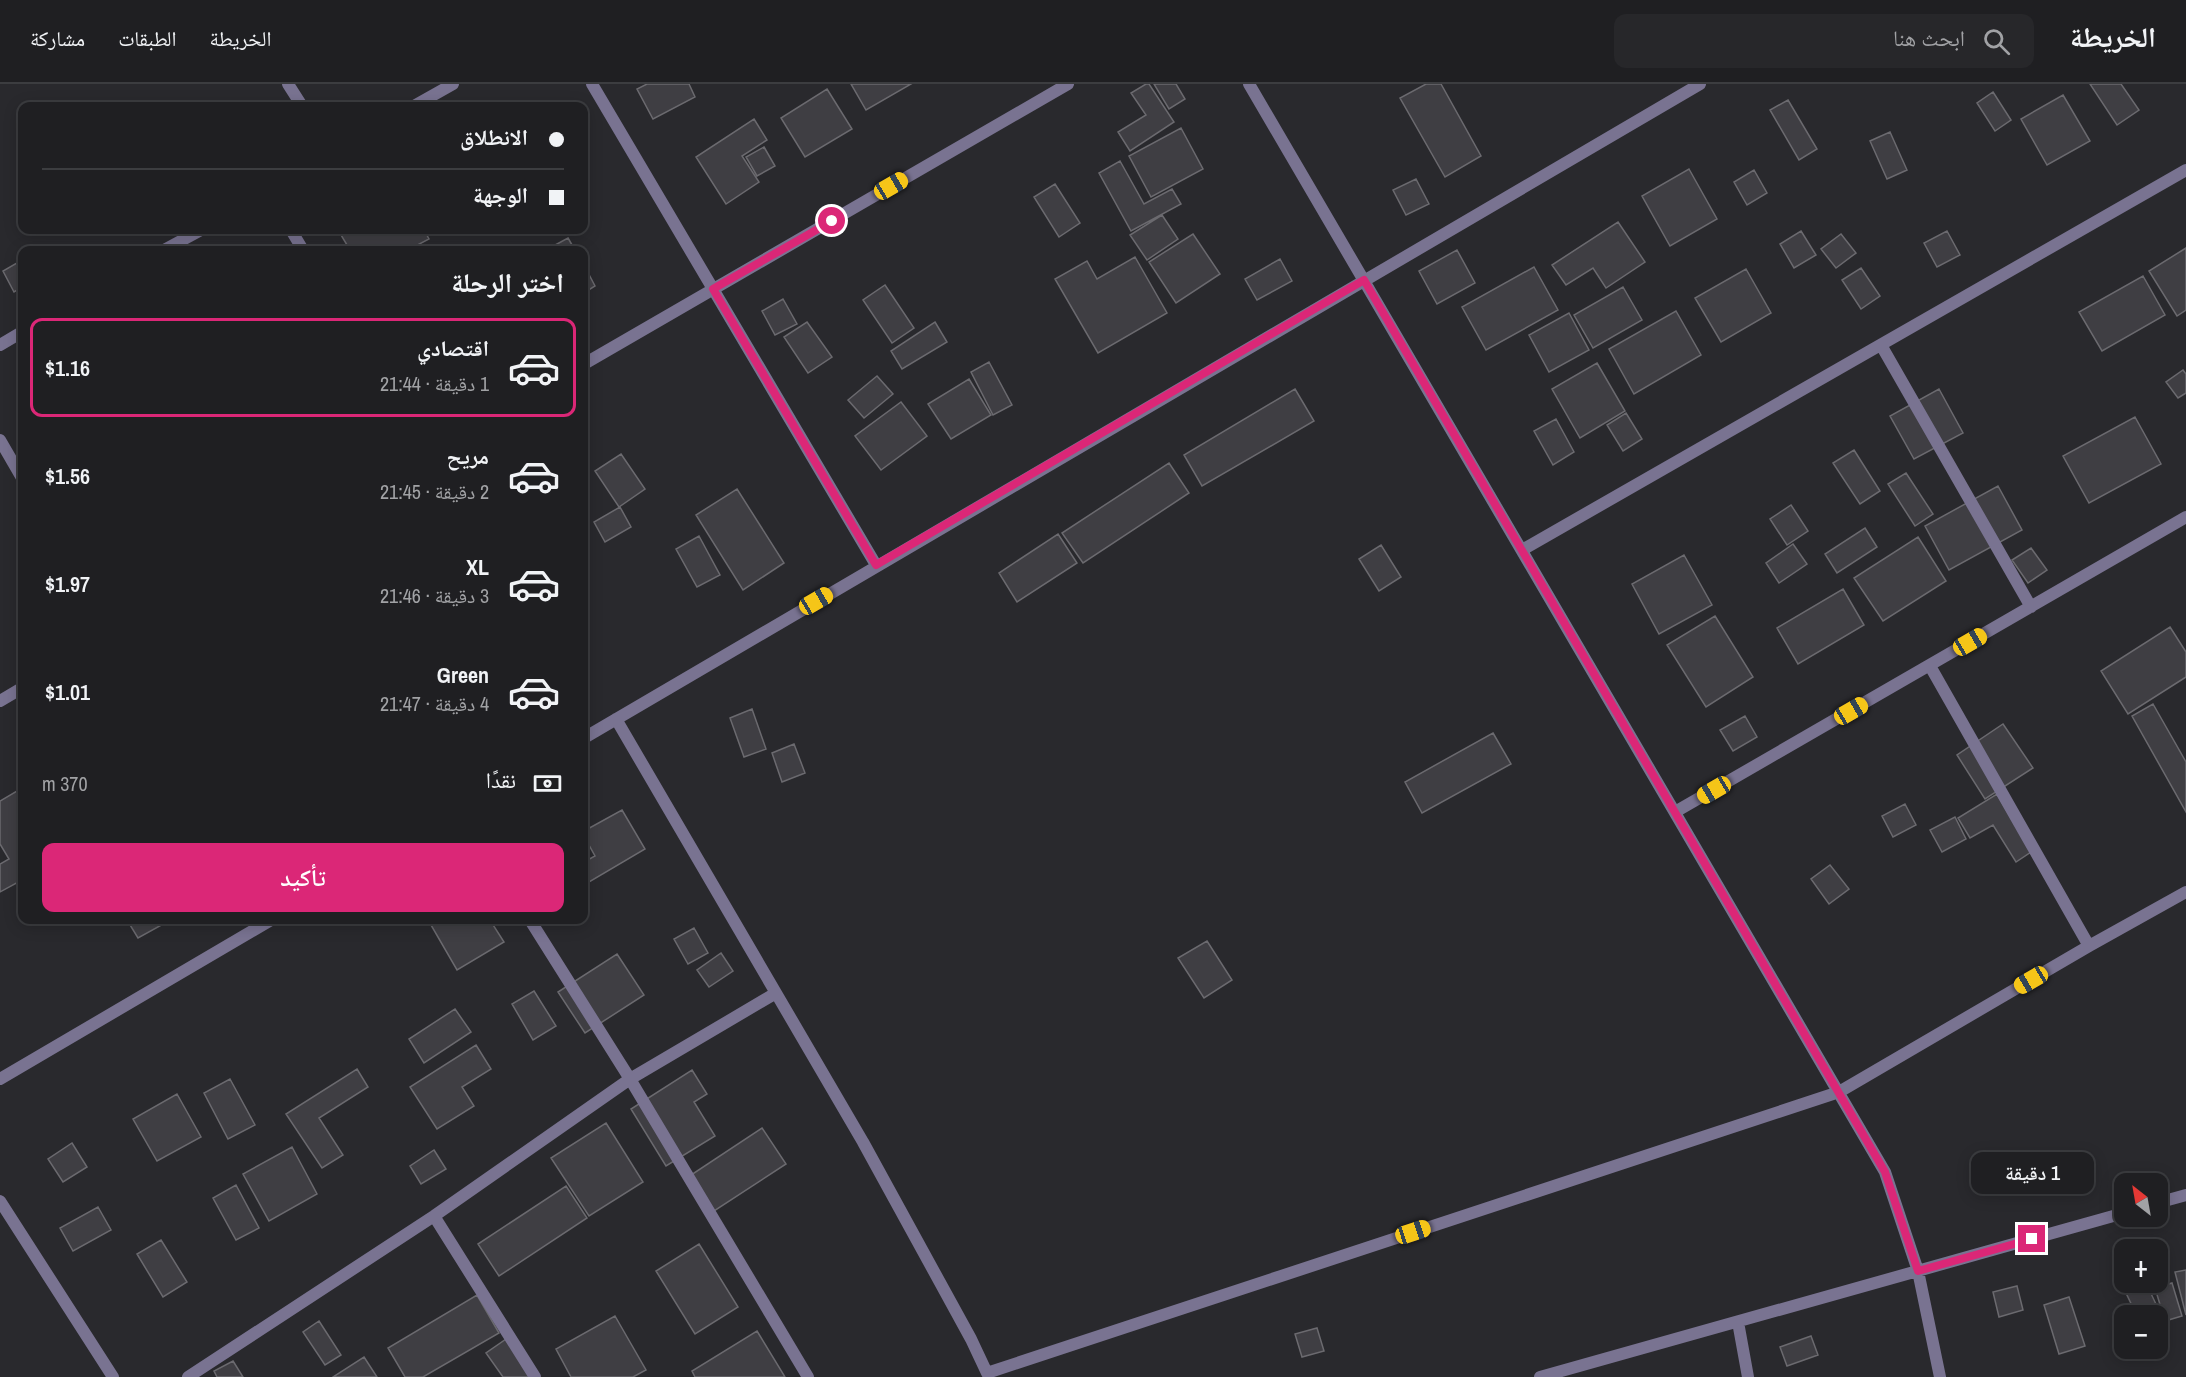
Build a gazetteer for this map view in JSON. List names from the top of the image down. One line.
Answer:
{"north":"top left","page":{"header":"الخريطة","search":"ابحث هنا","nav":["الخريطة","الطبقات","مشاركة"],"banner":["الانطلاق","الوجهة"],"heading":"اختر الرحلة","list":[{"name":"اقتصادي","note":"1 دقيقة · 21:44","value":"$1.16"},{"name":"مريح","note":"2 دقيقة · 21:45","value":"$1.56"},{"name":"XL","note":"3 دقيقة · 21:46","value":"$1.97"},{"name":"Green","note":"4 دقيقة · 21:47","value":"$1.01"}],"pay":["نقدًا","370 m"],"buttons":"تأكيد","bubble":"1 دقيقة","map_buttons":["+","−"]}}
